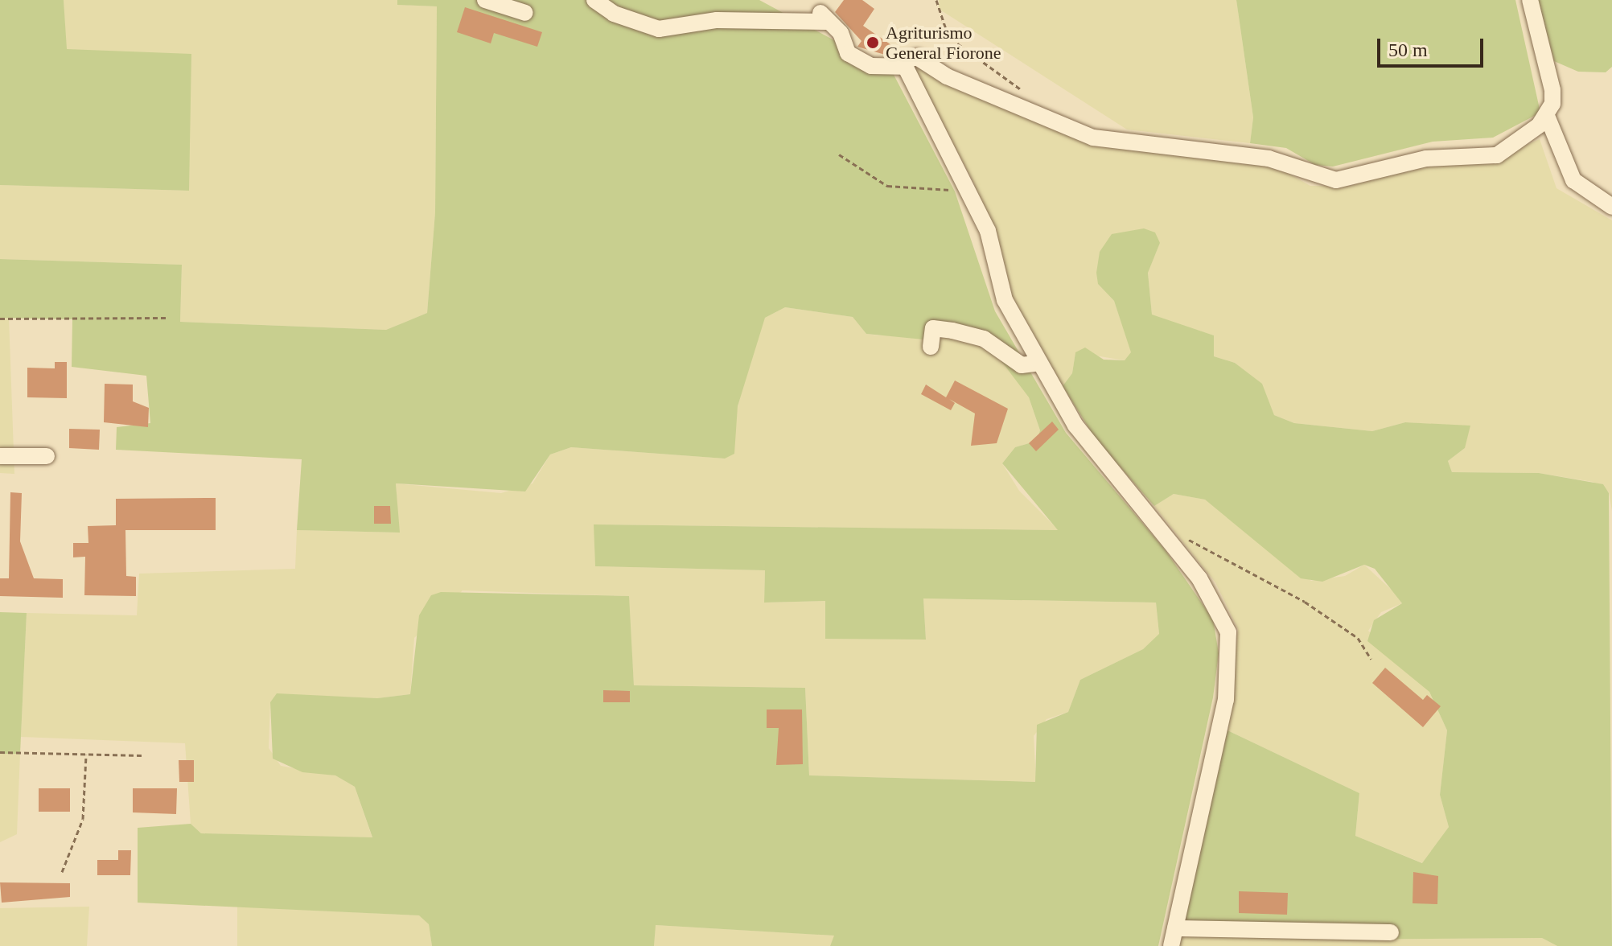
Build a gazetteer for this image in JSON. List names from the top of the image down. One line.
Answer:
{"places":["Agriturismo General Fiorone"],"scale_bar":"50 m"}
